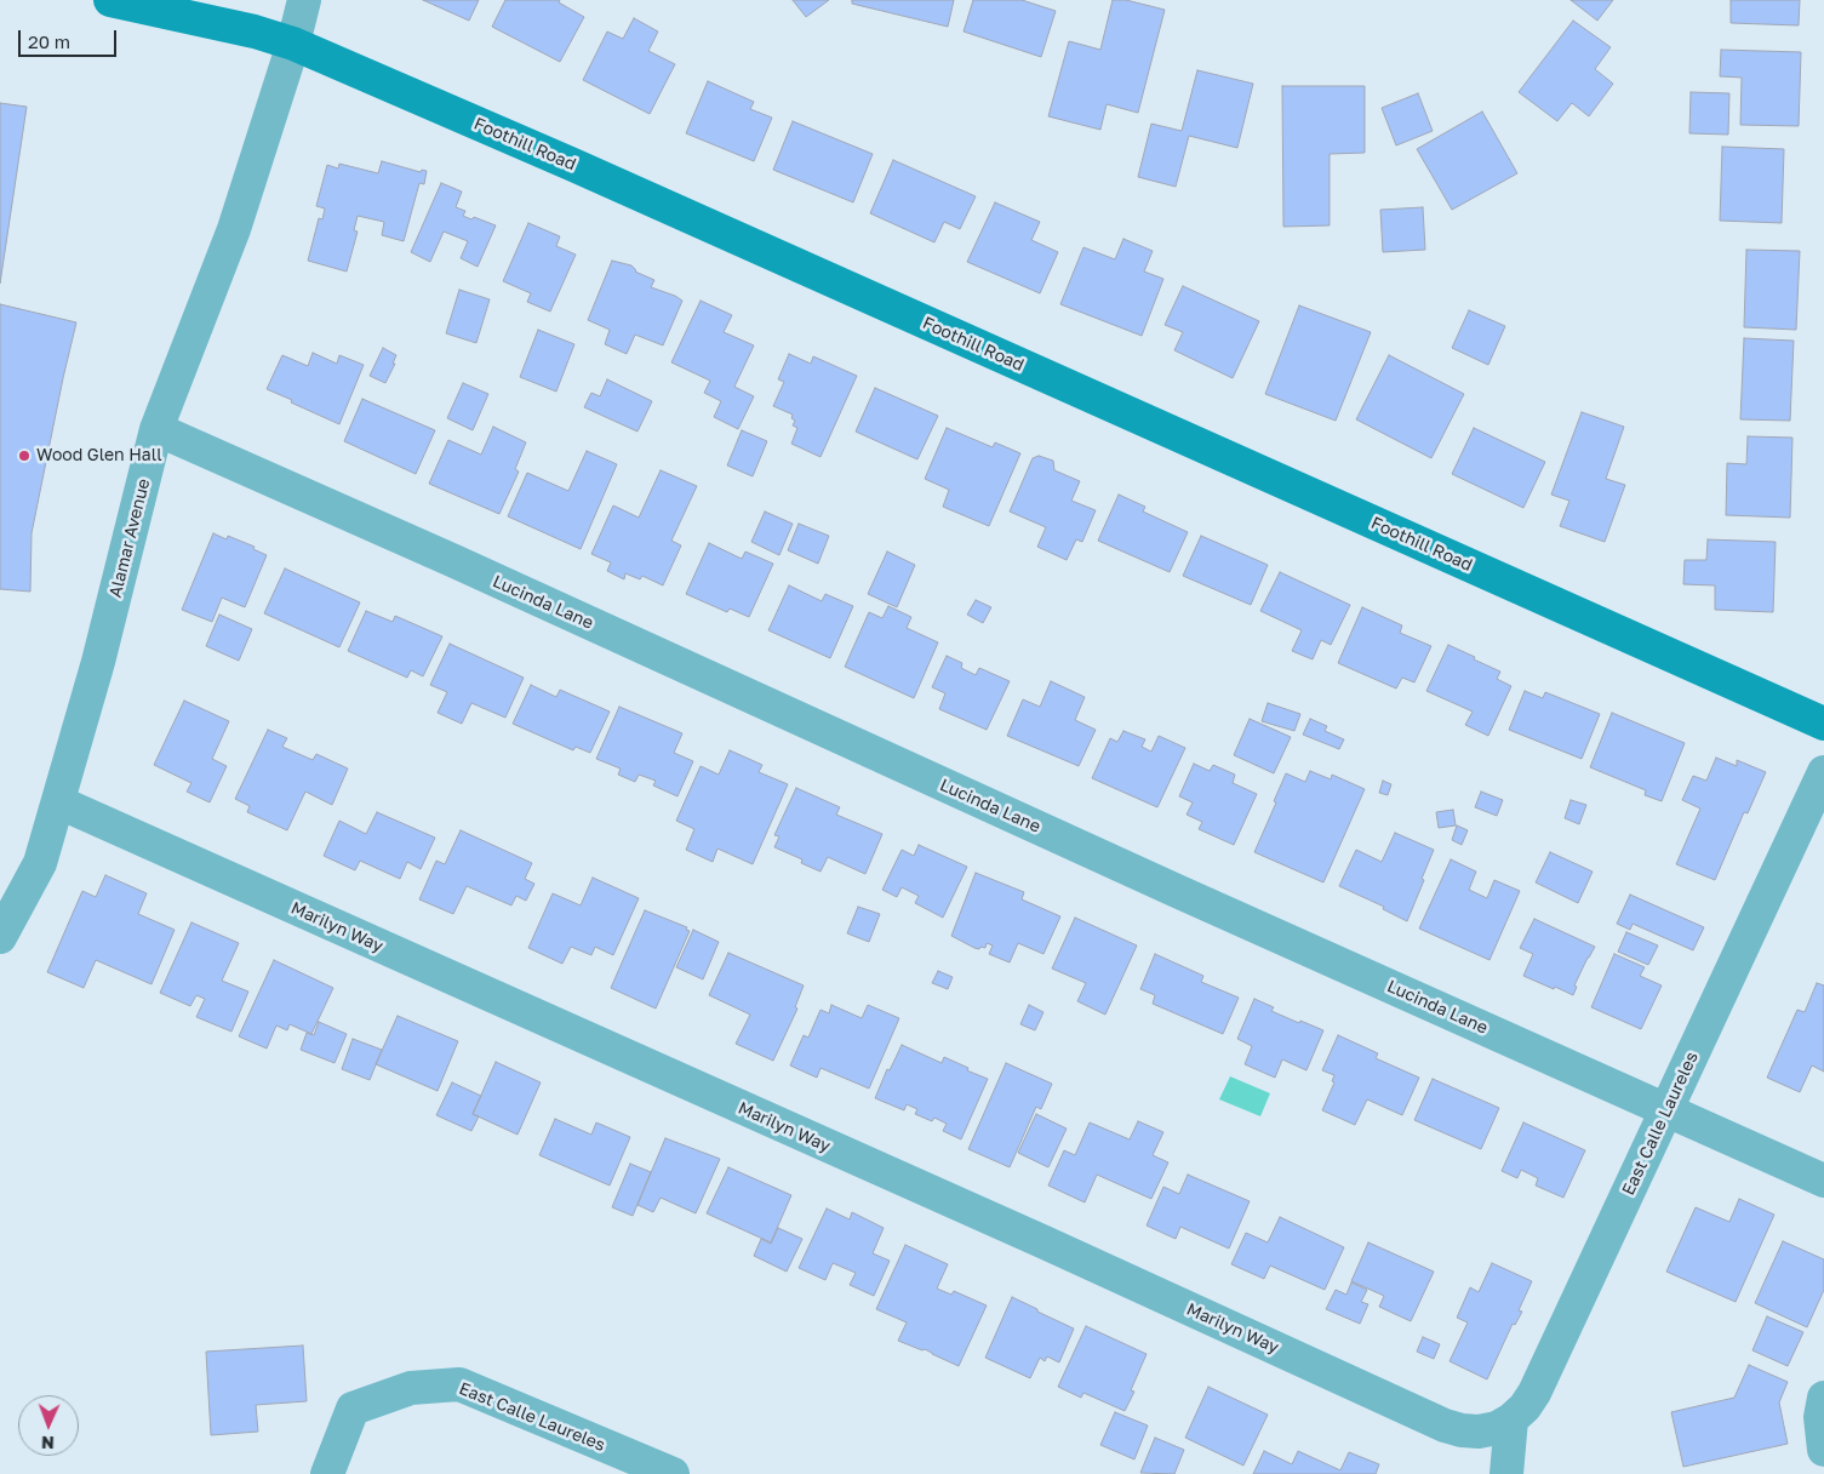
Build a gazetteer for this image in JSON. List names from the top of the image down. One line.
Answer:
{"streets":{"main road":["Foothill Road"],"street":["Alamar Avenue","Lucinda Lane","Marilyn Way","East Calle Laureles"]},"crossings":[["Foothill Road","Alamar Avenue"],["Alamar Avenue","Lucinda Lane"],["Alamar Avenue","Marilyn Way"],["Lucinda Lane","East Calle Laureles"],["Marilyn Way","East Calle Laureles"]],"places":["Wood Glen Hall"],"scale_bar":"20 m","north":"bottom"}
